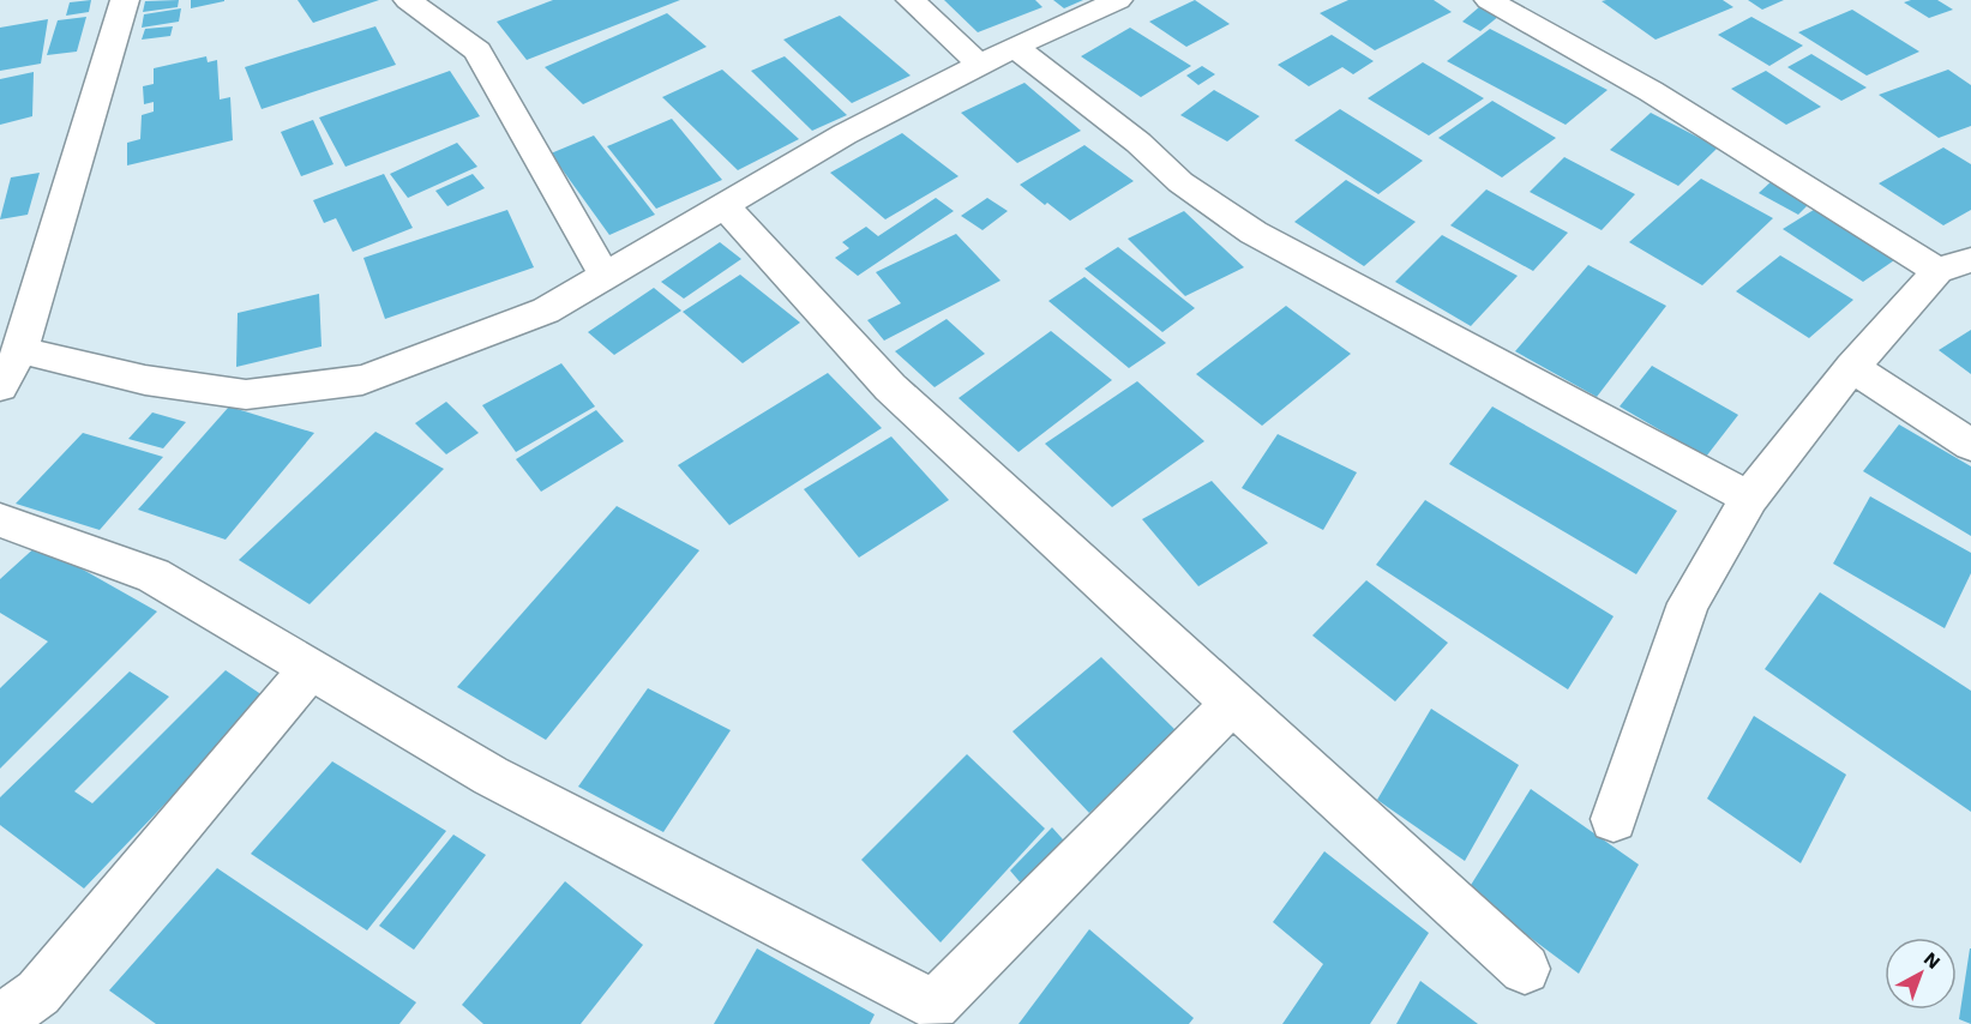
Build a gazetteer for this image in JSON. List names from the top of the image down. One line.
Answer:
{"north":"top right"}
